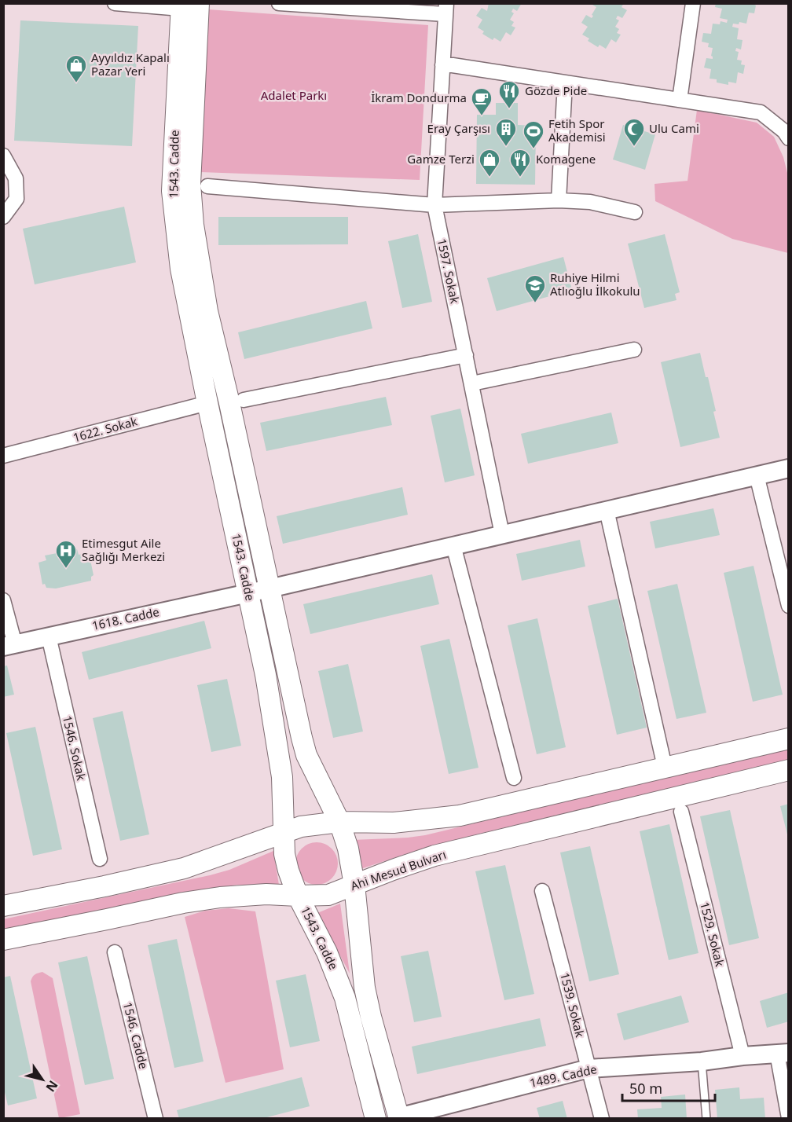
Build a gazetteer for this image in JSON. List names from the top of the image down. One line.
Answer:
{"streets":{"main road":["1543. Cadde","Ahi Mesud Bulvarı"],"street":["1597. Sokak","1622. Sokak","1618. Cadde","1546. Sokak","1529. Sokak","1539. Sokak","1546. Cadde","1489. Cadde"]},"crossings":[["1543. Cadde","1622. Sokak"],["1543. Cadde","1618. Cadde"],["1543. Cadde","Ahi Mesud Bulvarı"],["1543. Cadde","1489. Cadde"],["1597. Sokak","1618. Cadde"],["1618. Cadde","1546. Sokak"],["1529. Sokak","1489. Cadde"],["1539. Sokak","1489. Cadde"]],"parks":["Adalet Parkı"],"places":{"shop":["Ayyıldız Kapalı Pazar Yeri","Gamze Terzi"],"restaurant":["Gözde Pide","Komagene"],"cafe":["İkram Dondurma"],"building":["Eray Çarşısı"],"mosque":["Ulu Cami"],"sports":["Fetih Spor Akademisi"],"school or university":["Ruhiye Hilmi Atlıoğlu İlkokulu"],"hospital":["Etimesgut Aile Sağlığı Merkezi"]},"scale_bar":"50 m","north":"bottom right"}
